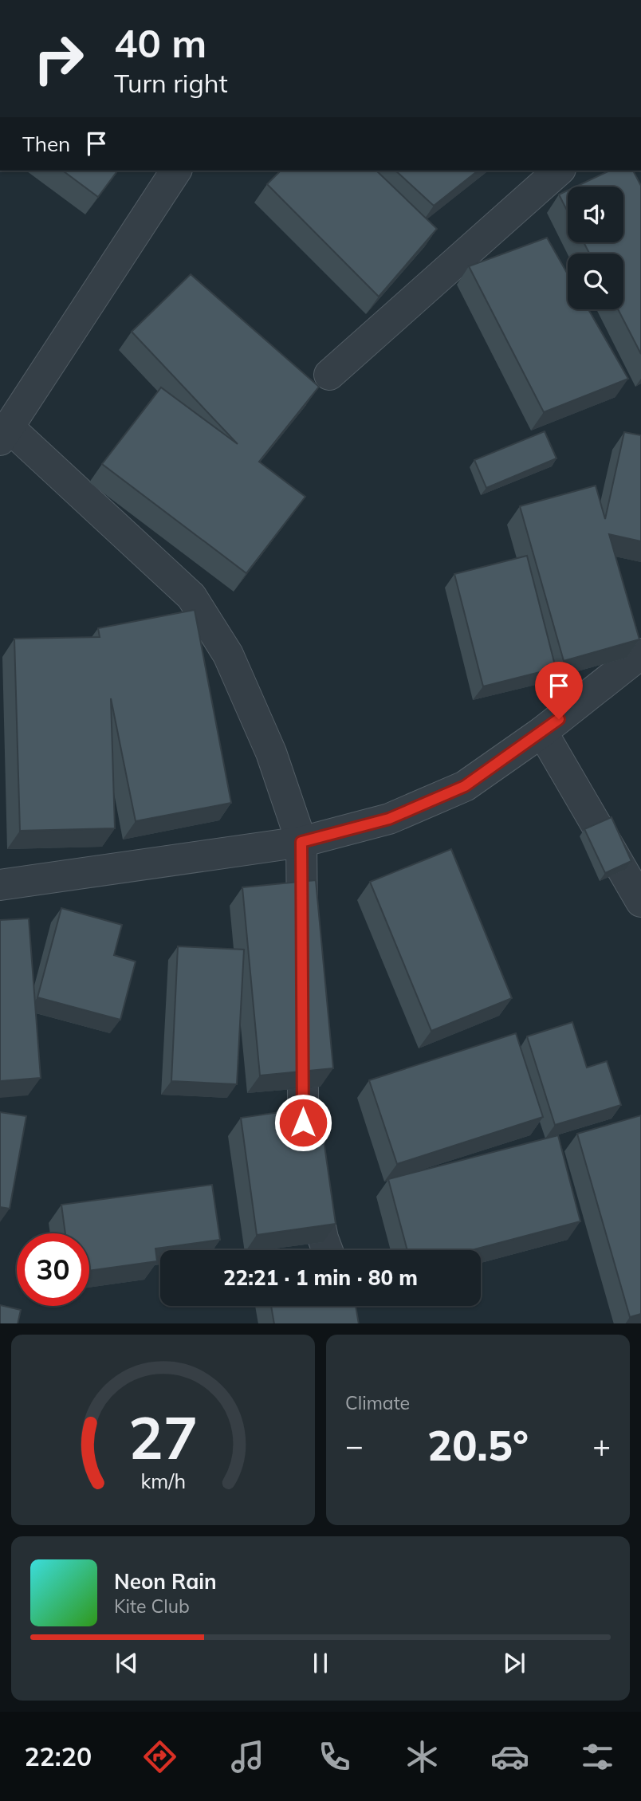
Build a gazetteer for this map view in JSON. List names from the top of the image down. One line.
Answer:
{"page":{"turn":["40 m","Turn right"],"then":"Then","limit":"30","trip":"22:21 · 1 min · 80 m","tile":"Climate","heat":["−","20.5°","+"],"song":["Neon Rain","Kite Club"],"tabs":"22:20","gauge":["27","km/h"]}}
